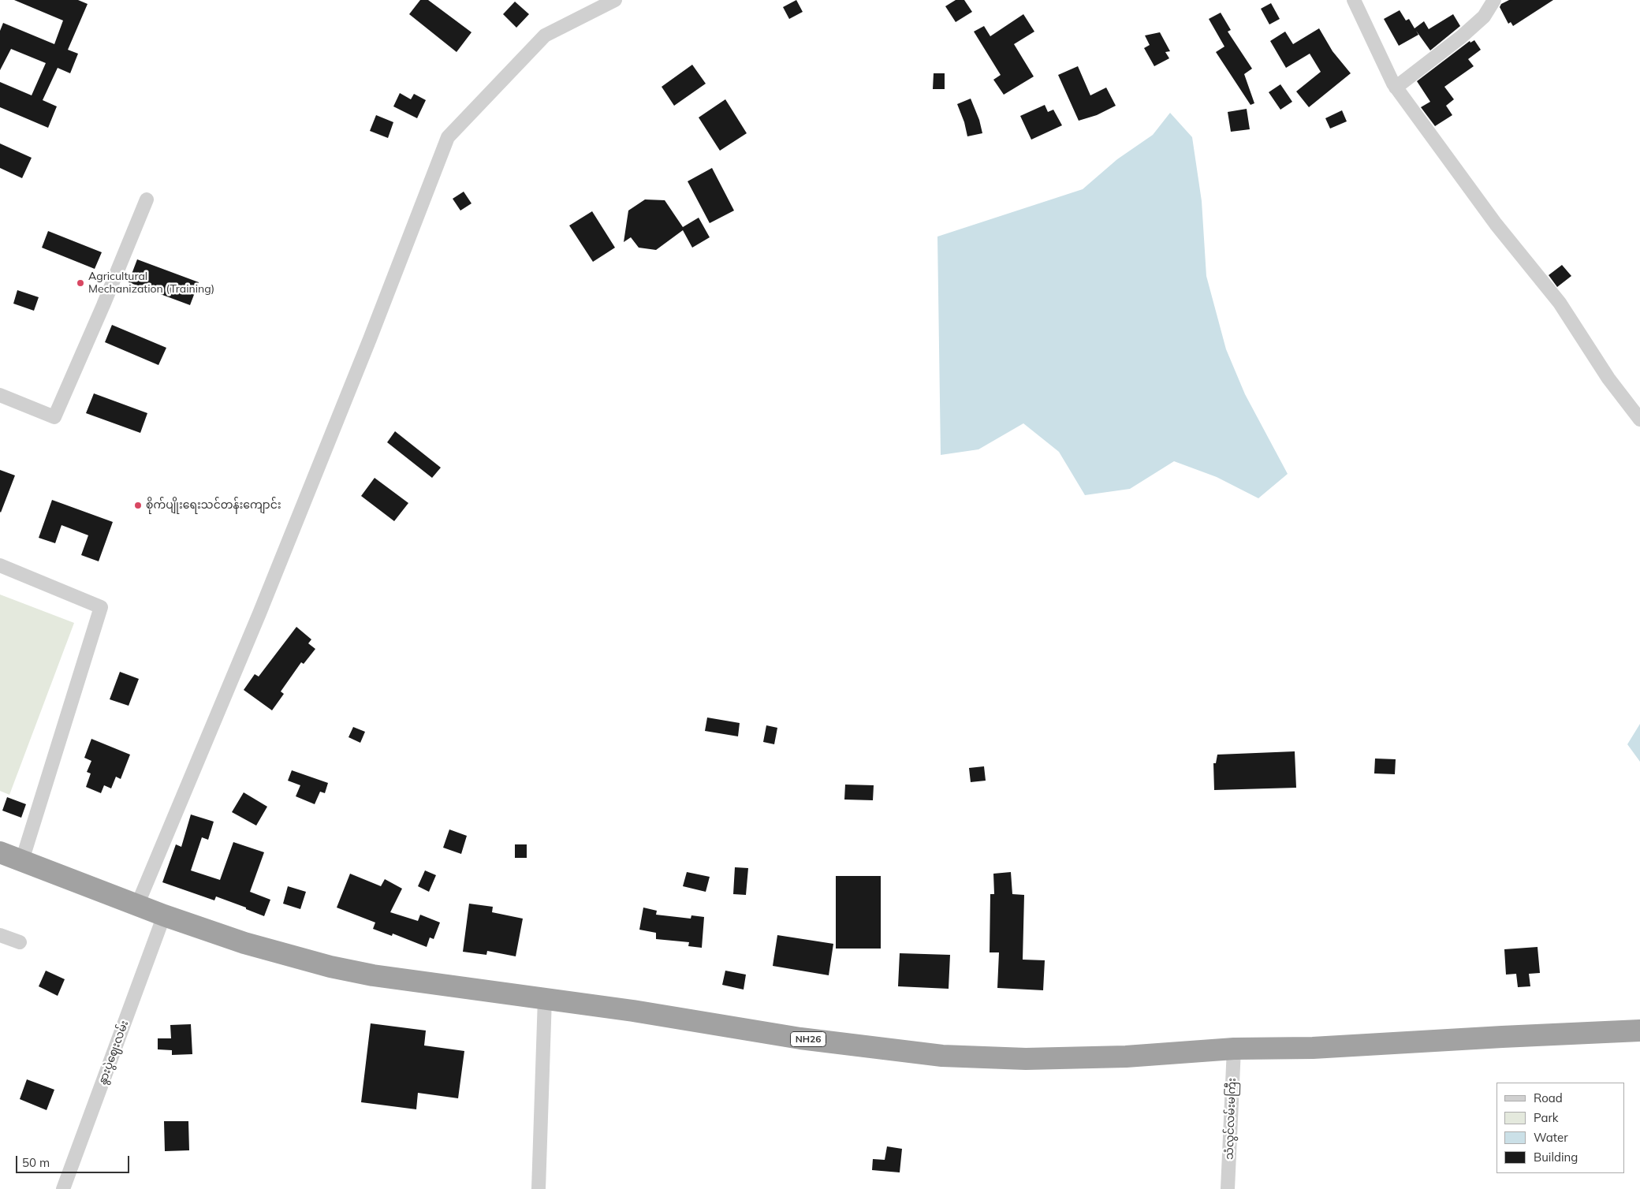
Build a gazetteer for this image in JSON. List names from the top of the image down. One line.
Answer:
{"streets":{"highway":["NH26"],"street":["နွားပွဲဈေးလမ်း","သံလွင်လမ်းမကြီး"]},"crossings":[["NH26","နွားပွဲဈေးလမ်း"],["NH26","သံလွင်လမ်းမကြီး"]],"places":["Agricultural Mechanization (Training)","စိုက်ပျိုးရေးသင်တန်းကျောင်း"],"legend":["Road","Park","Water","Building"],"scale_bar":"50 m"}
